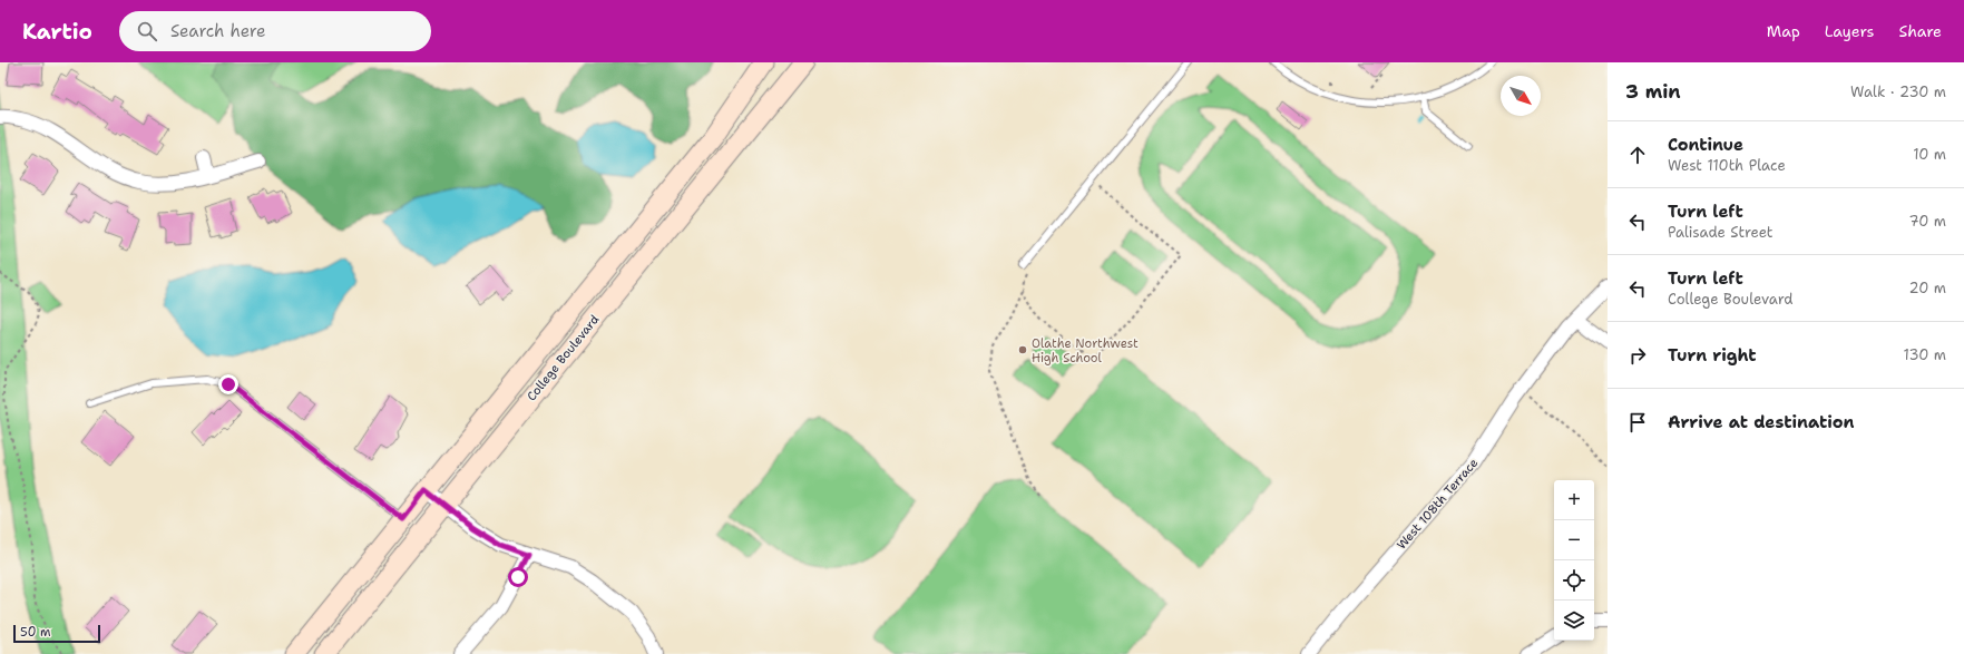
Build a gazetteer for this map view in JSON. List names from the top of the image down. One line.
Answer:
{"streets":{"main road":["College Boulevard"],"street":["West 108th Terrace"]},"places":["Olathe Northwest High School"],"scale_bar":"50 m","north":"bottom right","page":{"header":"Kartio","search":"Search here","nav":["Map","Layers","Share"],"heading":["3 min","Walk · 230 m"],"list":[["Continue","West 110th Place","10 m"],["Turn left","Palisade Street","70 m"],["Turn left","College Boulevard","20 m"],["Turn right","130 m"],"Arrive at destination"],"map_buttons":["+","−"],"scale":"50 m"}}
